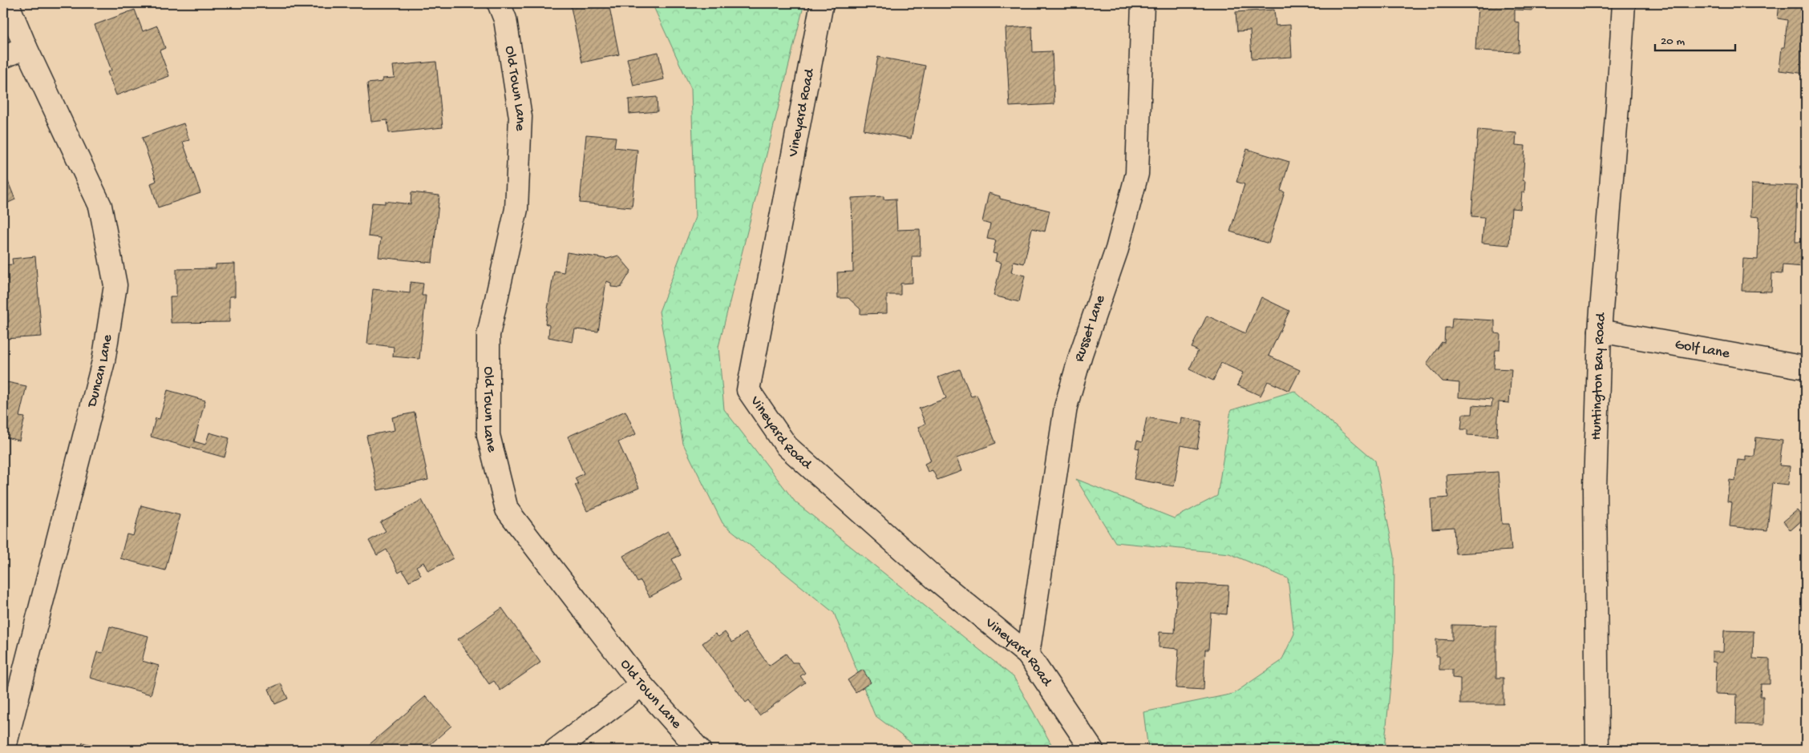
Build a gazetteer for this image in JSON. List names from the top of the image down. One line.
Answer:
{"streets":{"street":["Old Town Lane","Vineyard Road","Russet Lane","Golf Lane","Duncan Lane","Huntington Bay Road"]},"crossings":[["Vineyard Road","Russet Lane"],["Golf Lane","Huntington Bay Road"]],"scale_bar":"20 m"}
